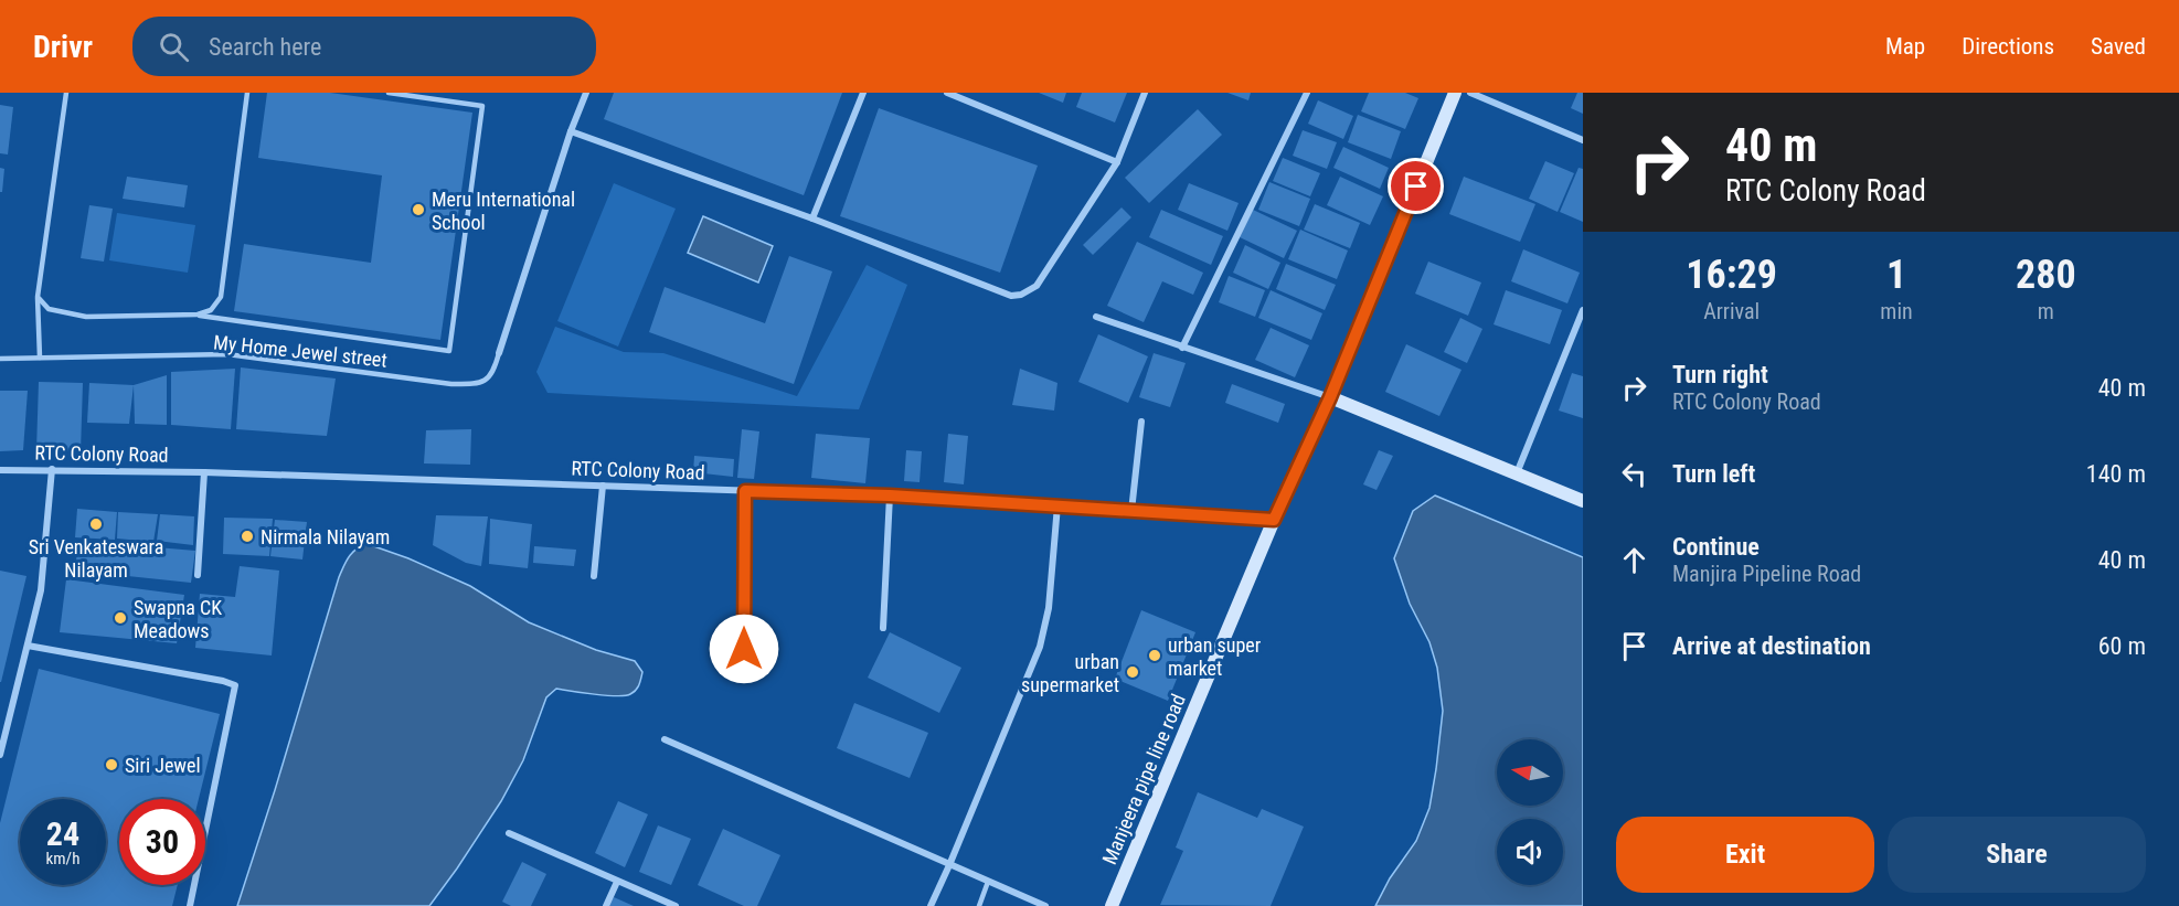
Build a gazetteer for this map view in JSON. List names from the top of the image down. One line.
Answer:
{"streets":{"main road":["Manjeera pipe line road"],"street":["RTC Colony Road"],"lane":["My Home Jewel street"]},"crossings":[["RTC Colony Road","Manjeera pipe line road"]],"places":["Meru International School","Sri Venkateswara Nilayam","Nirmala Nilayam","Swapna CK Meadows","urban super market","urban supermarket","Siri Jewel"],"north":"left","page":{"header":"Drivr","search":"Search here","nav":["Map","Directions","Saved"],"turn":["40 m","RTC Colony Road"],"eta":["16:29","Arrival","1","min","280","m"],"list":[{"name":"Turn right","note":"RTC Colony Road","value":"40 m"},{"name":"Turn left","value":"140 m"},{"name":"Continue","note":"Manjira Pipeline Road","value":"40 m"},{"name":"Arrive at destination","value":"60 m"}],"speed":"24 km/h","limit":"30","buttons":["Exit","Share"]}}
